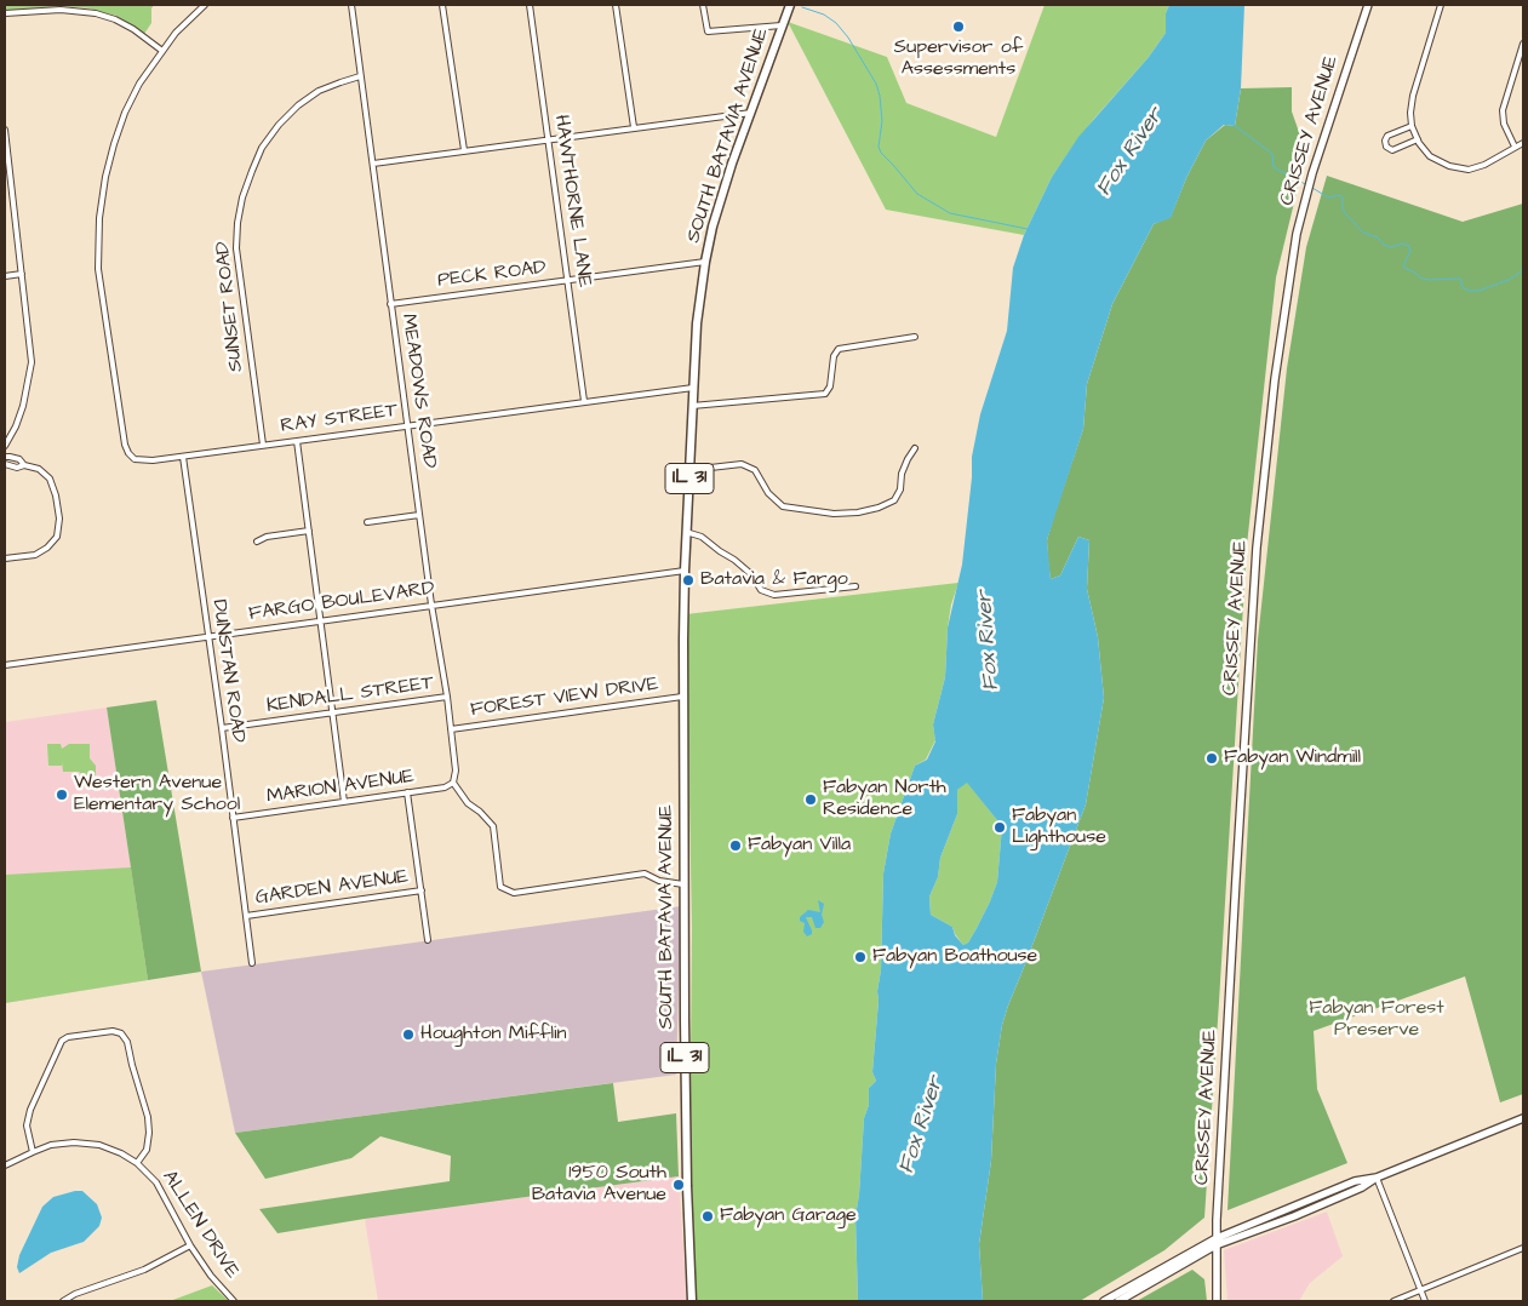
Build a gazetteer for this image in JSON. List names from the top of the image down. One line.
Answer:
{"streets":{"main road":["CRISSEY AVENUE","SOUTH BATAVIA AVENUE","IL 31"],"street":["HAWTHORNE LANE","PECK ROAD","SUNSET ROAD","MEADOWS ROAD","RAY STREET","FARGO BOULEVARD","DUNSTAN ROAD","KENDALL STREET","FOREST VIEW DRIVE","MARION AVENUE","GARDEN AVENUE","ALLEN DRIVE"]},"crossings":[["SOUTH BATAVIA AVENUE","PECK ROAD"],["SOUTH BATAVIA AVENUE","RAY STREET"],["SOUTH BATAVIA AVENUE","FARGO BOULEVARD"],["SOUTH BATAVIA AVENUE","FOREST VIEW DRIVE"],["HAWTHORNE LANE","PECK ROAD"],["HAWTHORNE LANE","RAY STREET"],["PECK ROAD","MEADOWS ROAD"],["SUNSET ROAD","MEADOWS ROAD"],["SUNSET ROAD","RAY STREET"],["MEADOWS ROAD","RAY STREET"],["MEADOWS ROAD","FARGO BOULEVARD"],["MEADOWS ROAD","KENDALL STREET"],["MEADOWS ROAD","FOREST VIEW DRIVE"],["MEADOWS ROAD","MARION AVENUE"],["RAY STREET","DUNSTAN ROAD"],["FARGO BOULEVARD","DUNSTAN ROAD"],["DUNSTAN ROAD","KENDALL STREET"],["DUNSTAN ROAD","MARION AVENUE"],["DUNSTAN ROAD","GARDEN AVENUE"]],"water":["Fox River"],"parks":["Fabyan Forest Preserve"],"places":["Supervisor of Assessments","Batavia & Fargo","Fabyan Windmill","Western Avenue Elementary School","Fabyan North Residence","Fabyan Lighthouse","Fabyan Villa","Fabyan Boathouse","Houghton Mifflin","1950 South Batavia Avenue","Fabyan Garage"]}
